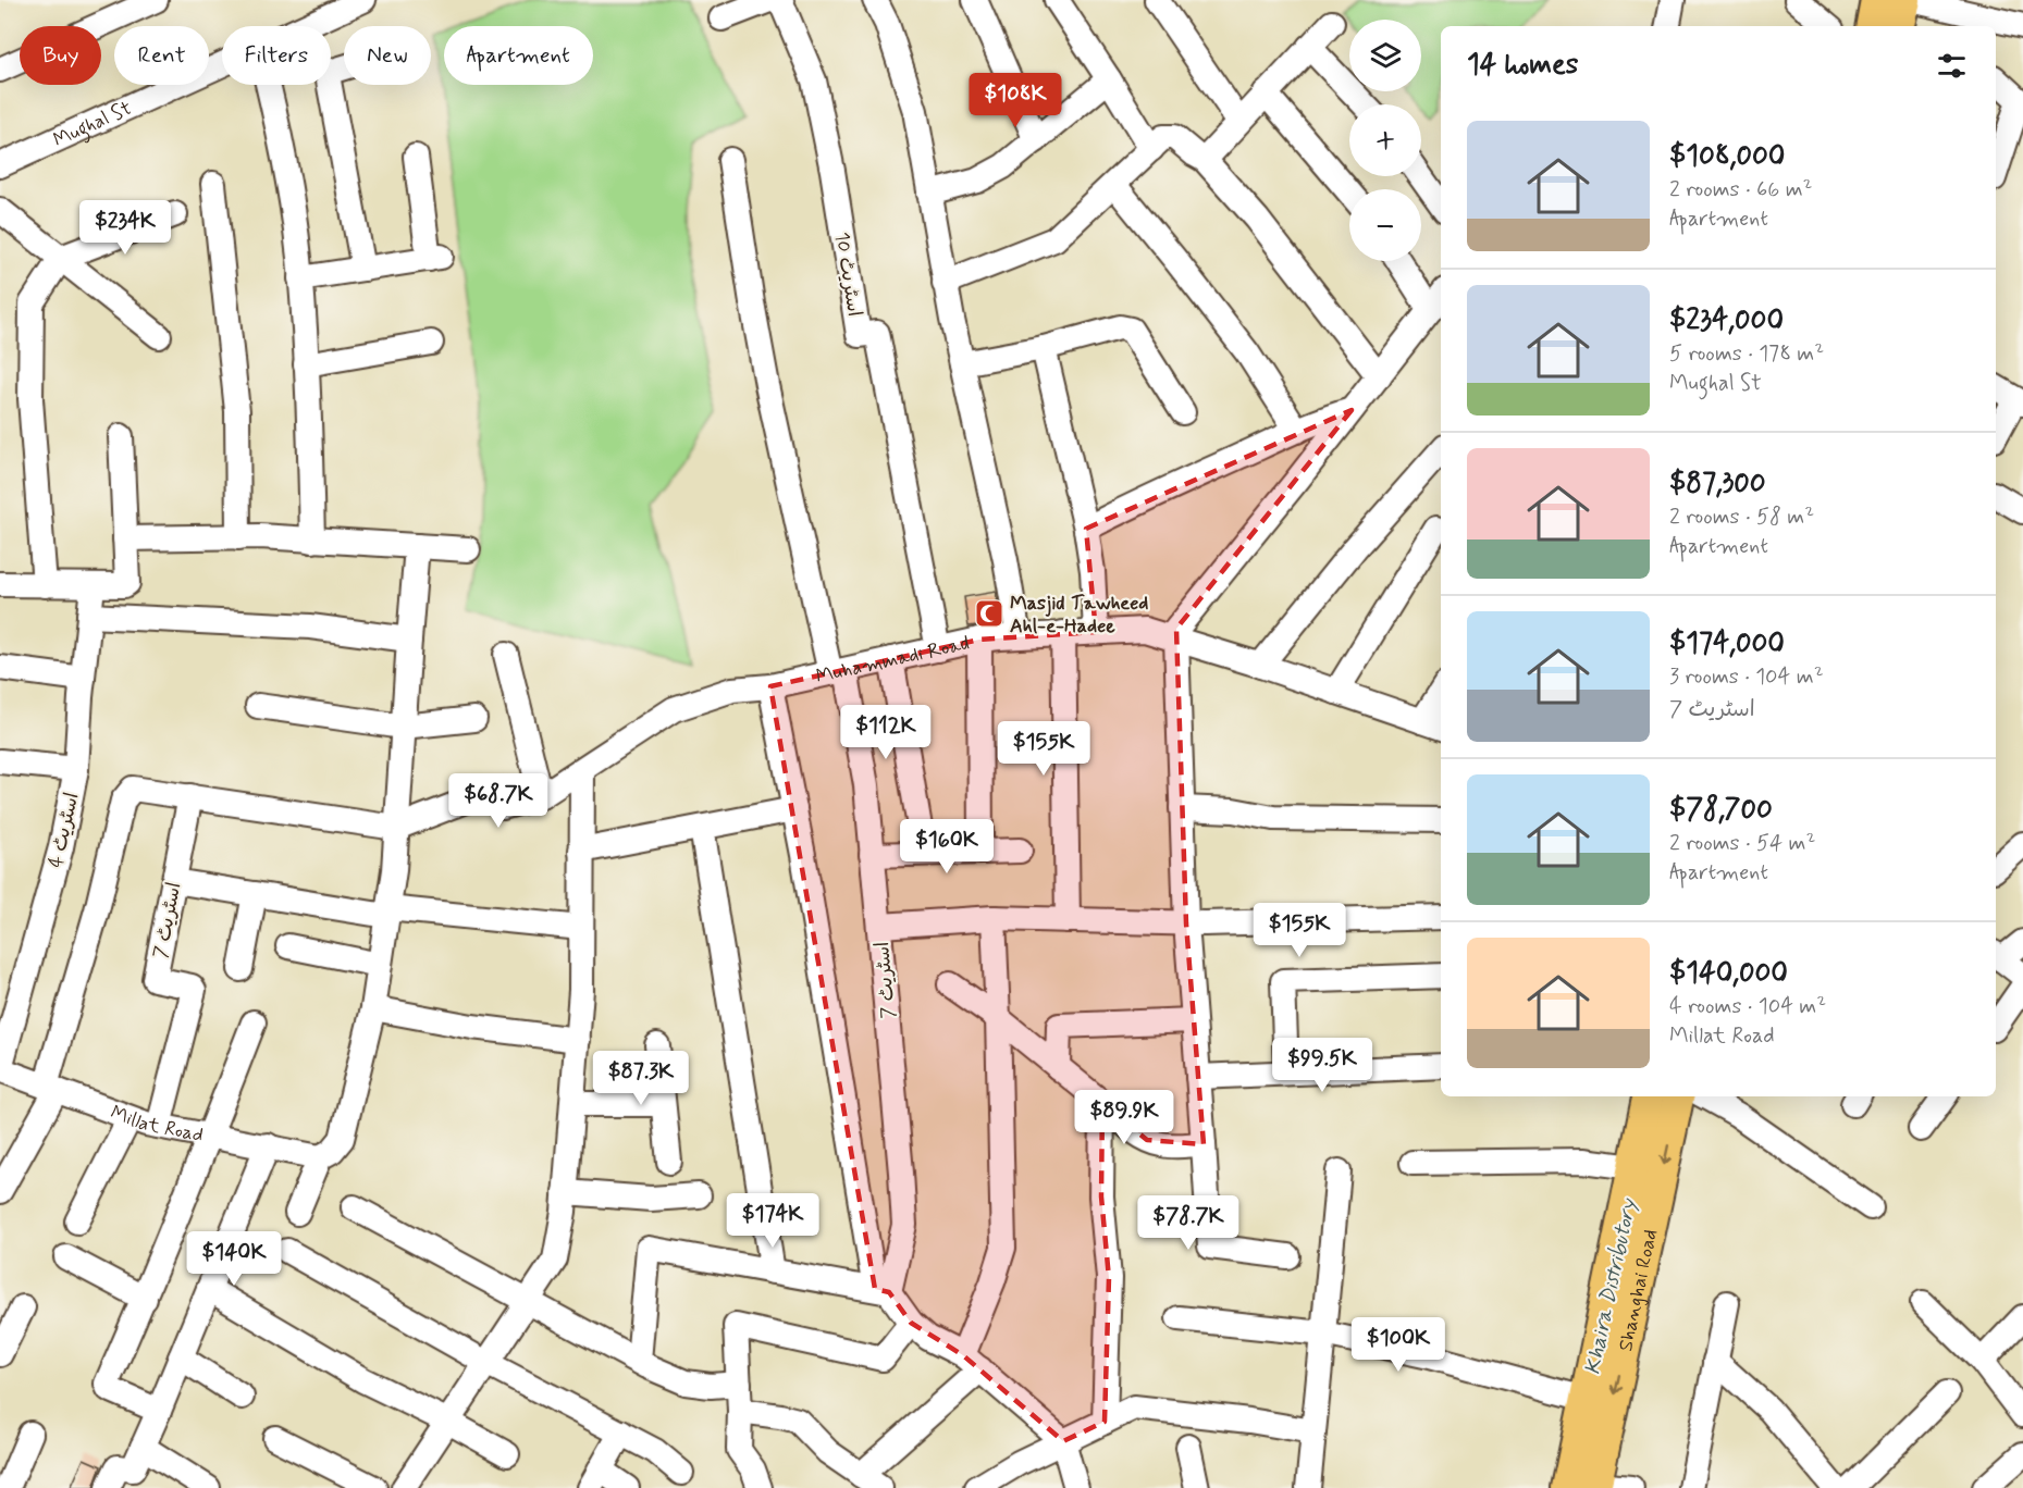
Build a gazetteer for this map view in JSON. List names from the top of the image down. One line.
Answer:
{"streets":{"main road":["Shanghai Road"],"street":["Mughal St","اسٹریٹ 10","Muhammadi Road","اسٹریٹ 4","اسٹریٹ 7","Millat Road"]},"crossings":[["اسٹریٹ 10","Muhammadi Road"],["Muhammadi Road","اسٹریٹ 7"],["اسٹریٹ 4","Millat Road"],["اسٹریٹ 7","Millat Road"]],"water":["Khaira Distributory"],"places":{"mosque":["Masjid Tawheed Ahl-e-Hadee"]},"page":{"map_buttons":["+","−"],"chip":["Buy","Rent","Filters","New","Apartment"],"heading":"14 homes","price":["$108K","$234K","$112K","$155K","$68.7K","$160K","$155K","$99.5K","$87.3K","$89.9K","$174K","$78.7K","$140K","$100K"],"list":[{"name":"$108,000","note":"2 rooms · 66 m² · Apartment"},{"name":"$234,000","note":"5 rooms · 178 m² · Mughal St"},{"name":"$87,300","note":"2 rooms · 58 m² · Apartment"},{"name":"$174,000","note":"3 rooms · 104 m² · اسٹریٹ 7"},{"name":"$78,700","note":"2 rooms · 54 m² · Apartment"},{"name":"$140,000","note":"4 rooms · 104 m² · Millat Road"}]}}
